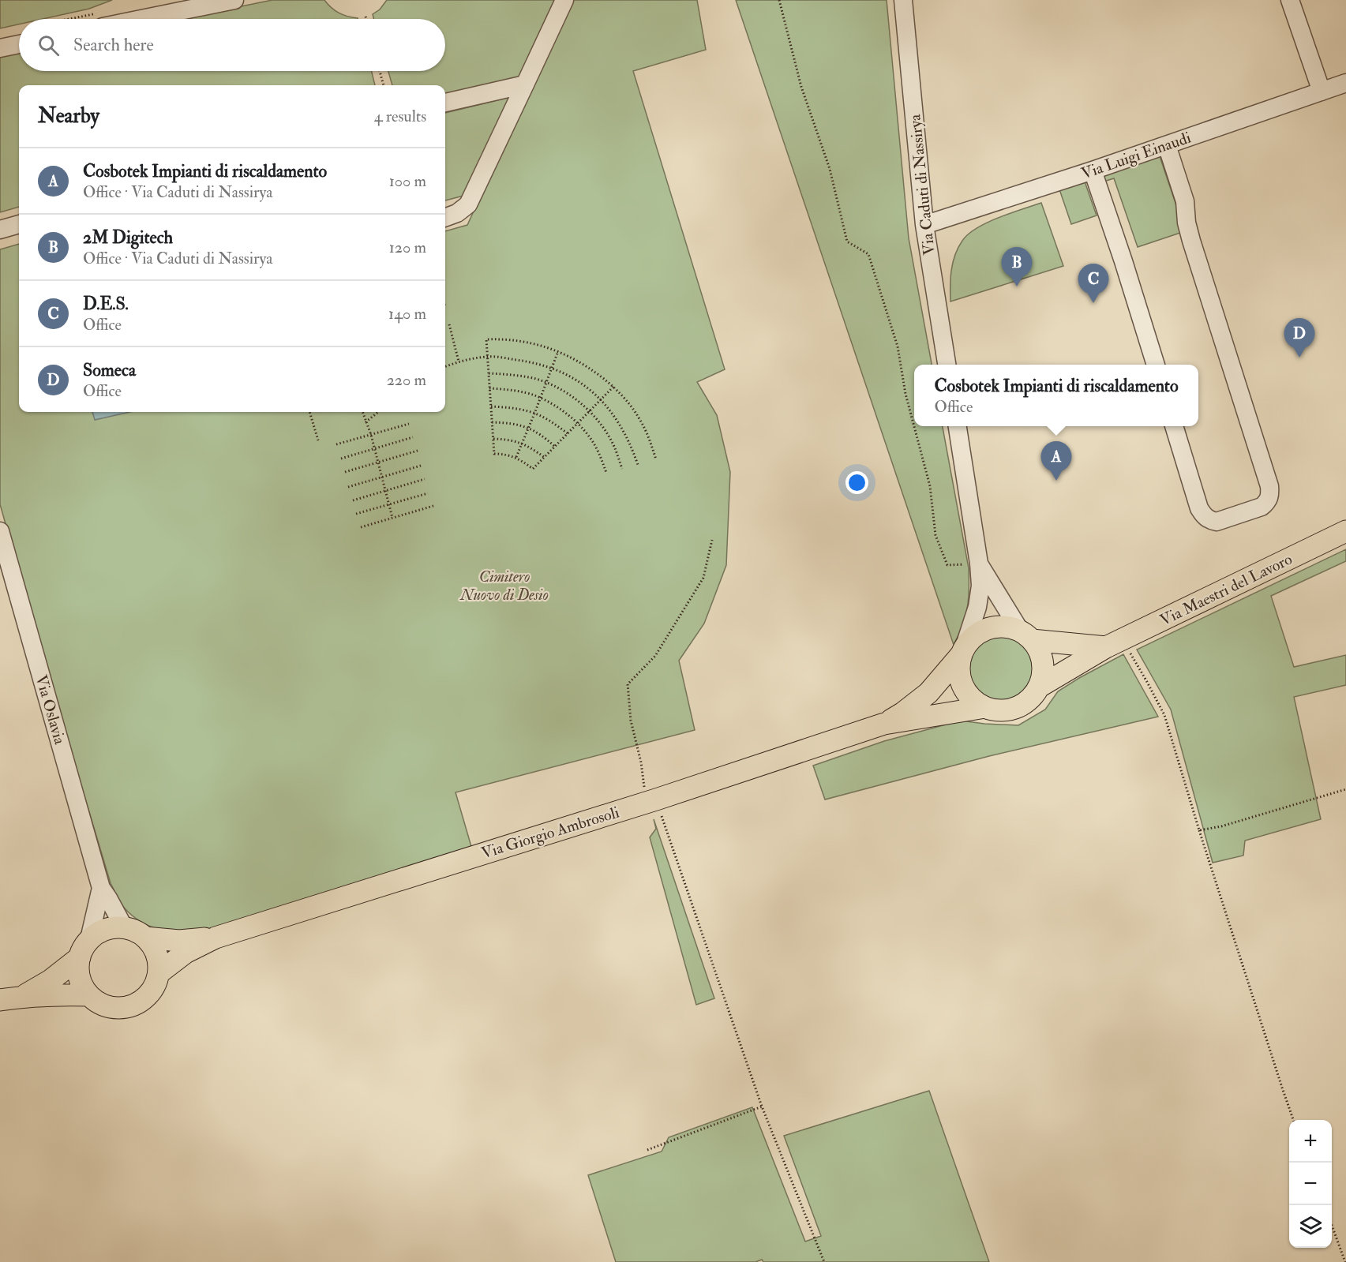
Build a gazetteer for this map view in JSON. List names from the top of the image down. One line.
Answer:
{"streets":{"main road":["Via Maestri del Lavoro","Via Giorgio Ambrosoli"],"street":["Via Luigi Einaudi","Via Caduti di Nassirya","Via Oslavia"]},"crossings":[["Via Luigi Einaudi","Via Caduti di Nassirya"],["Via Maestri del Lavoro","Via Giorgio Ambrosoli"],["Via Oslavia","Via Giorgio Ambrosoli"]],"parks":["Cimitero Nuovo di Desio"],"page":{"search":"Search here","heading":["Nearby","4 results"],"list":[{"mark":"A","name":"Cosbotek Impianti di riscaldamento","note":"Office · Via Caduti di Nassirya","value":"100 m"},{"mark":"B","name":"2M Digitech","note":"Office · Via Caduti di Nassirya","value":"120 m"},{"mark":"C","name":"D.E.S.","note":"Office","value":"140 m"},{"mark":"D","name":"Someca","note":"Office","value":"220 m"}],"pins":["B","C","D","A"],"popup":["Cosbotek Impianti di riscaldamento","Office"],"map_buttons":["+","−"]}}
